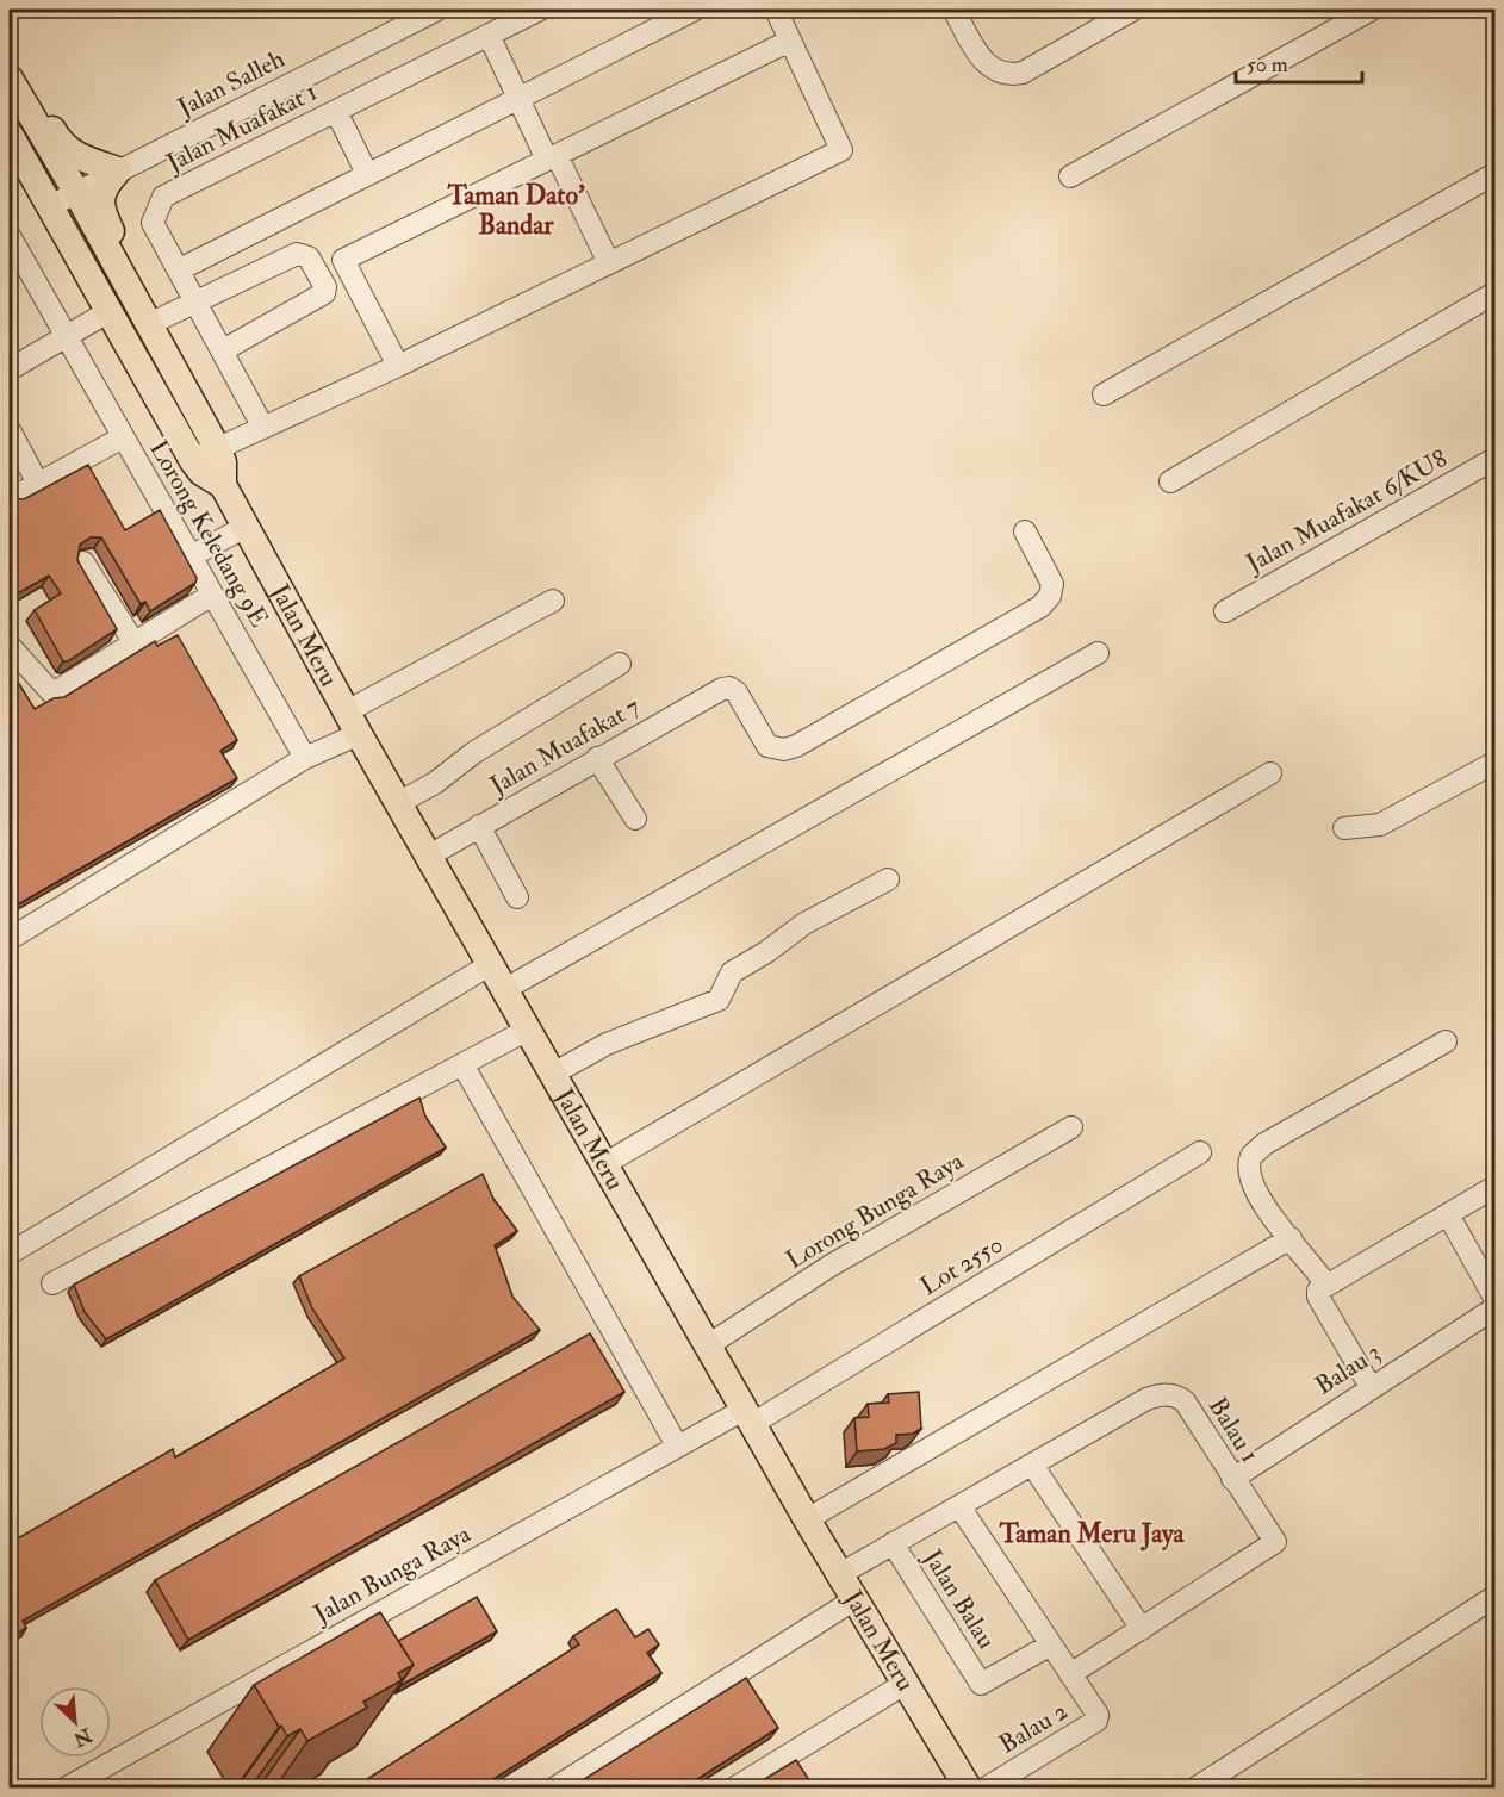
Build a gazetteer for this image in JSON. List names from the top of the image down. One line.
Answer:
{"streets":{"main road":["Jalan Meru"],"street":["Jalan Salleh","Jalan Muafakat 1","Jalan Muafakat 6/KU8","Lorong Keledang 9E","Jalan Muafakat 7","Lorong Bunga Raya","Lot 2550","Balau 3","Balau 1","Jalan Bunga Raya","Jalan Balau","Balau 2"]},"crossings":[["Jalan Salleh","Jalan Meru"],["Jalan Meru","Jalan Muafakat 7"],["Jalan Meru","Lorong Bunga Raya"],["Jalan Meru","Lot 2550"],["Jalan Meru","Balau 1"],["Jalan Meru","Jalan Bunga Raya"],["Lot 2550","Jalan Bunga Raya"],["Balau 3","Balau 1"],["Balau 1","Jalan Balau"],["Balau 1","Balau 2"]],"districts":["Taman Dato' Bandar","Taman Meru Jaya"],"scale_bar":"50 m","north":"bottom right"}
